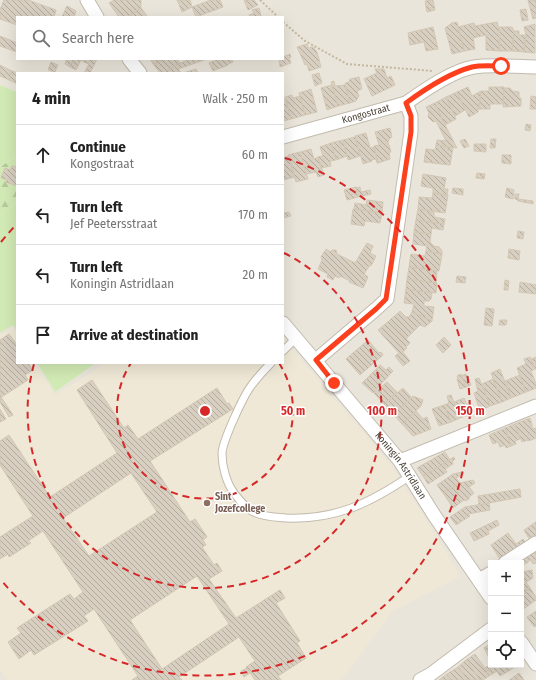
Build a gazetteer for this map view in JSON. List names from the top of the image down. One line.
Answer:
{"streets":{"street":["Kongostraat","Koningin Astridlaan"]},"places":["Sint Jozefcollege"],"page":{"search":"Search here","heading":["4 min","Walk · 250 m"],"list":[["Continue","Kongostraat","60 m"],["Turn left","Jef Peetersstraat","170 m"],["Turn left","Koningin Astridlaan","20 m"],"Arrive at destination"],"map_buttons":["+","−"]},"rings":["50 m","100 m","150 m"]}
